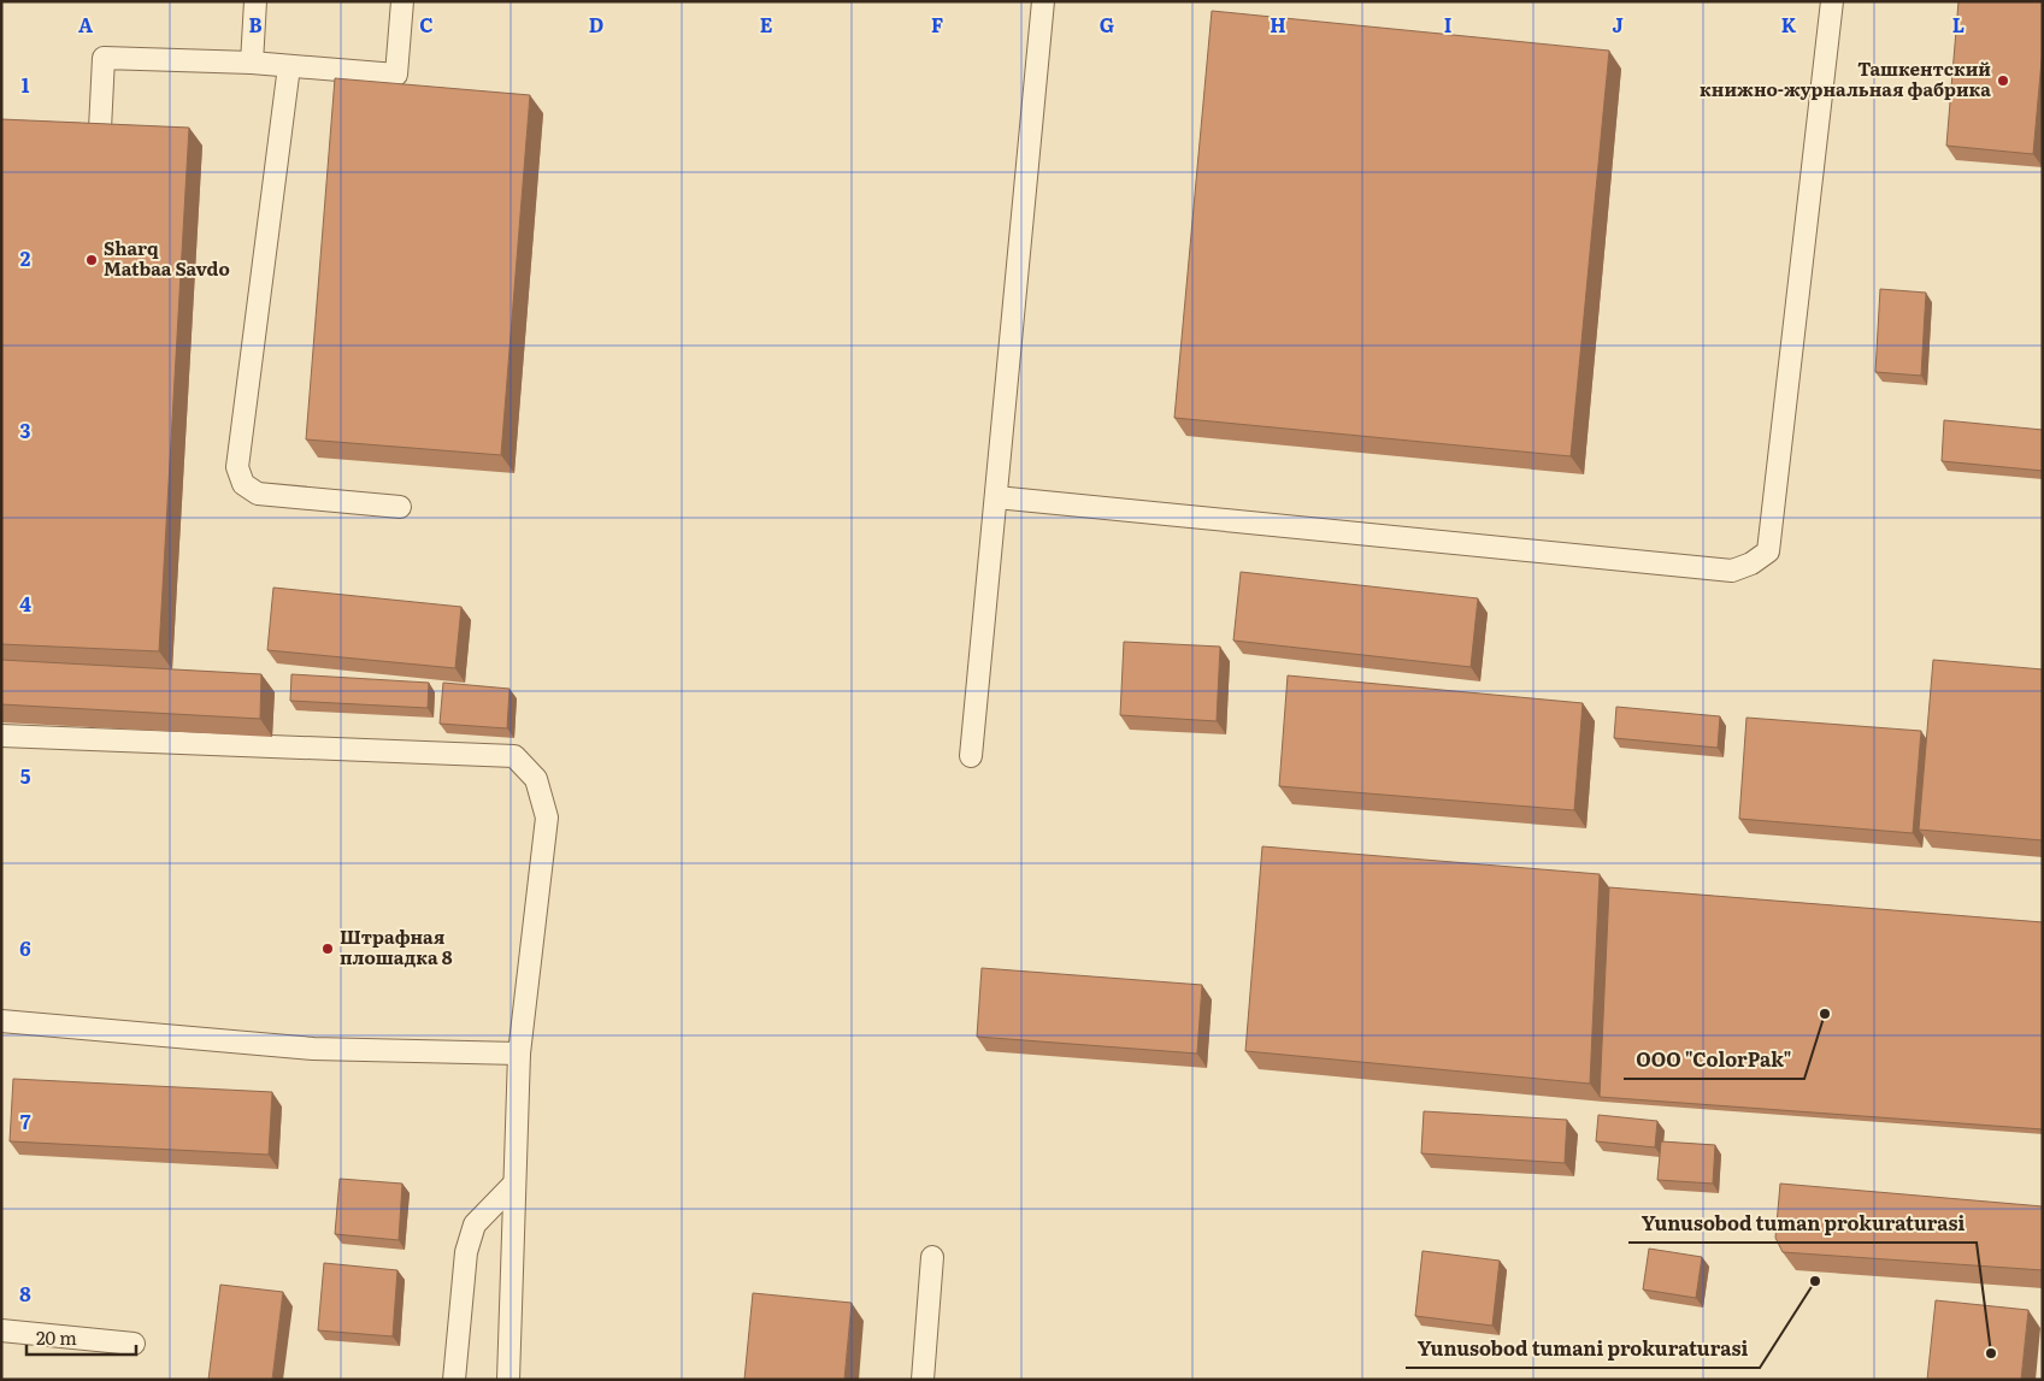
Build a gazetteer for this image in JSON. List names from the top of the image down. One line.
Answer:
{"places":["Ташкентский книжно-журнальная фабрика","Sharq Matbaa Savdo","Штрафная плошадка 8","OOO \"ColorPak\"","Yunusobod tumani prokuraturasi","Yunusobod tuman prokuraturasi"],"scale_bar":"20 m","grid":{"columns":["A","B","C","D","E","F","G","H","I","J","K","L"],"rows":["1","2","3","4","5","6","7","8"]}}
